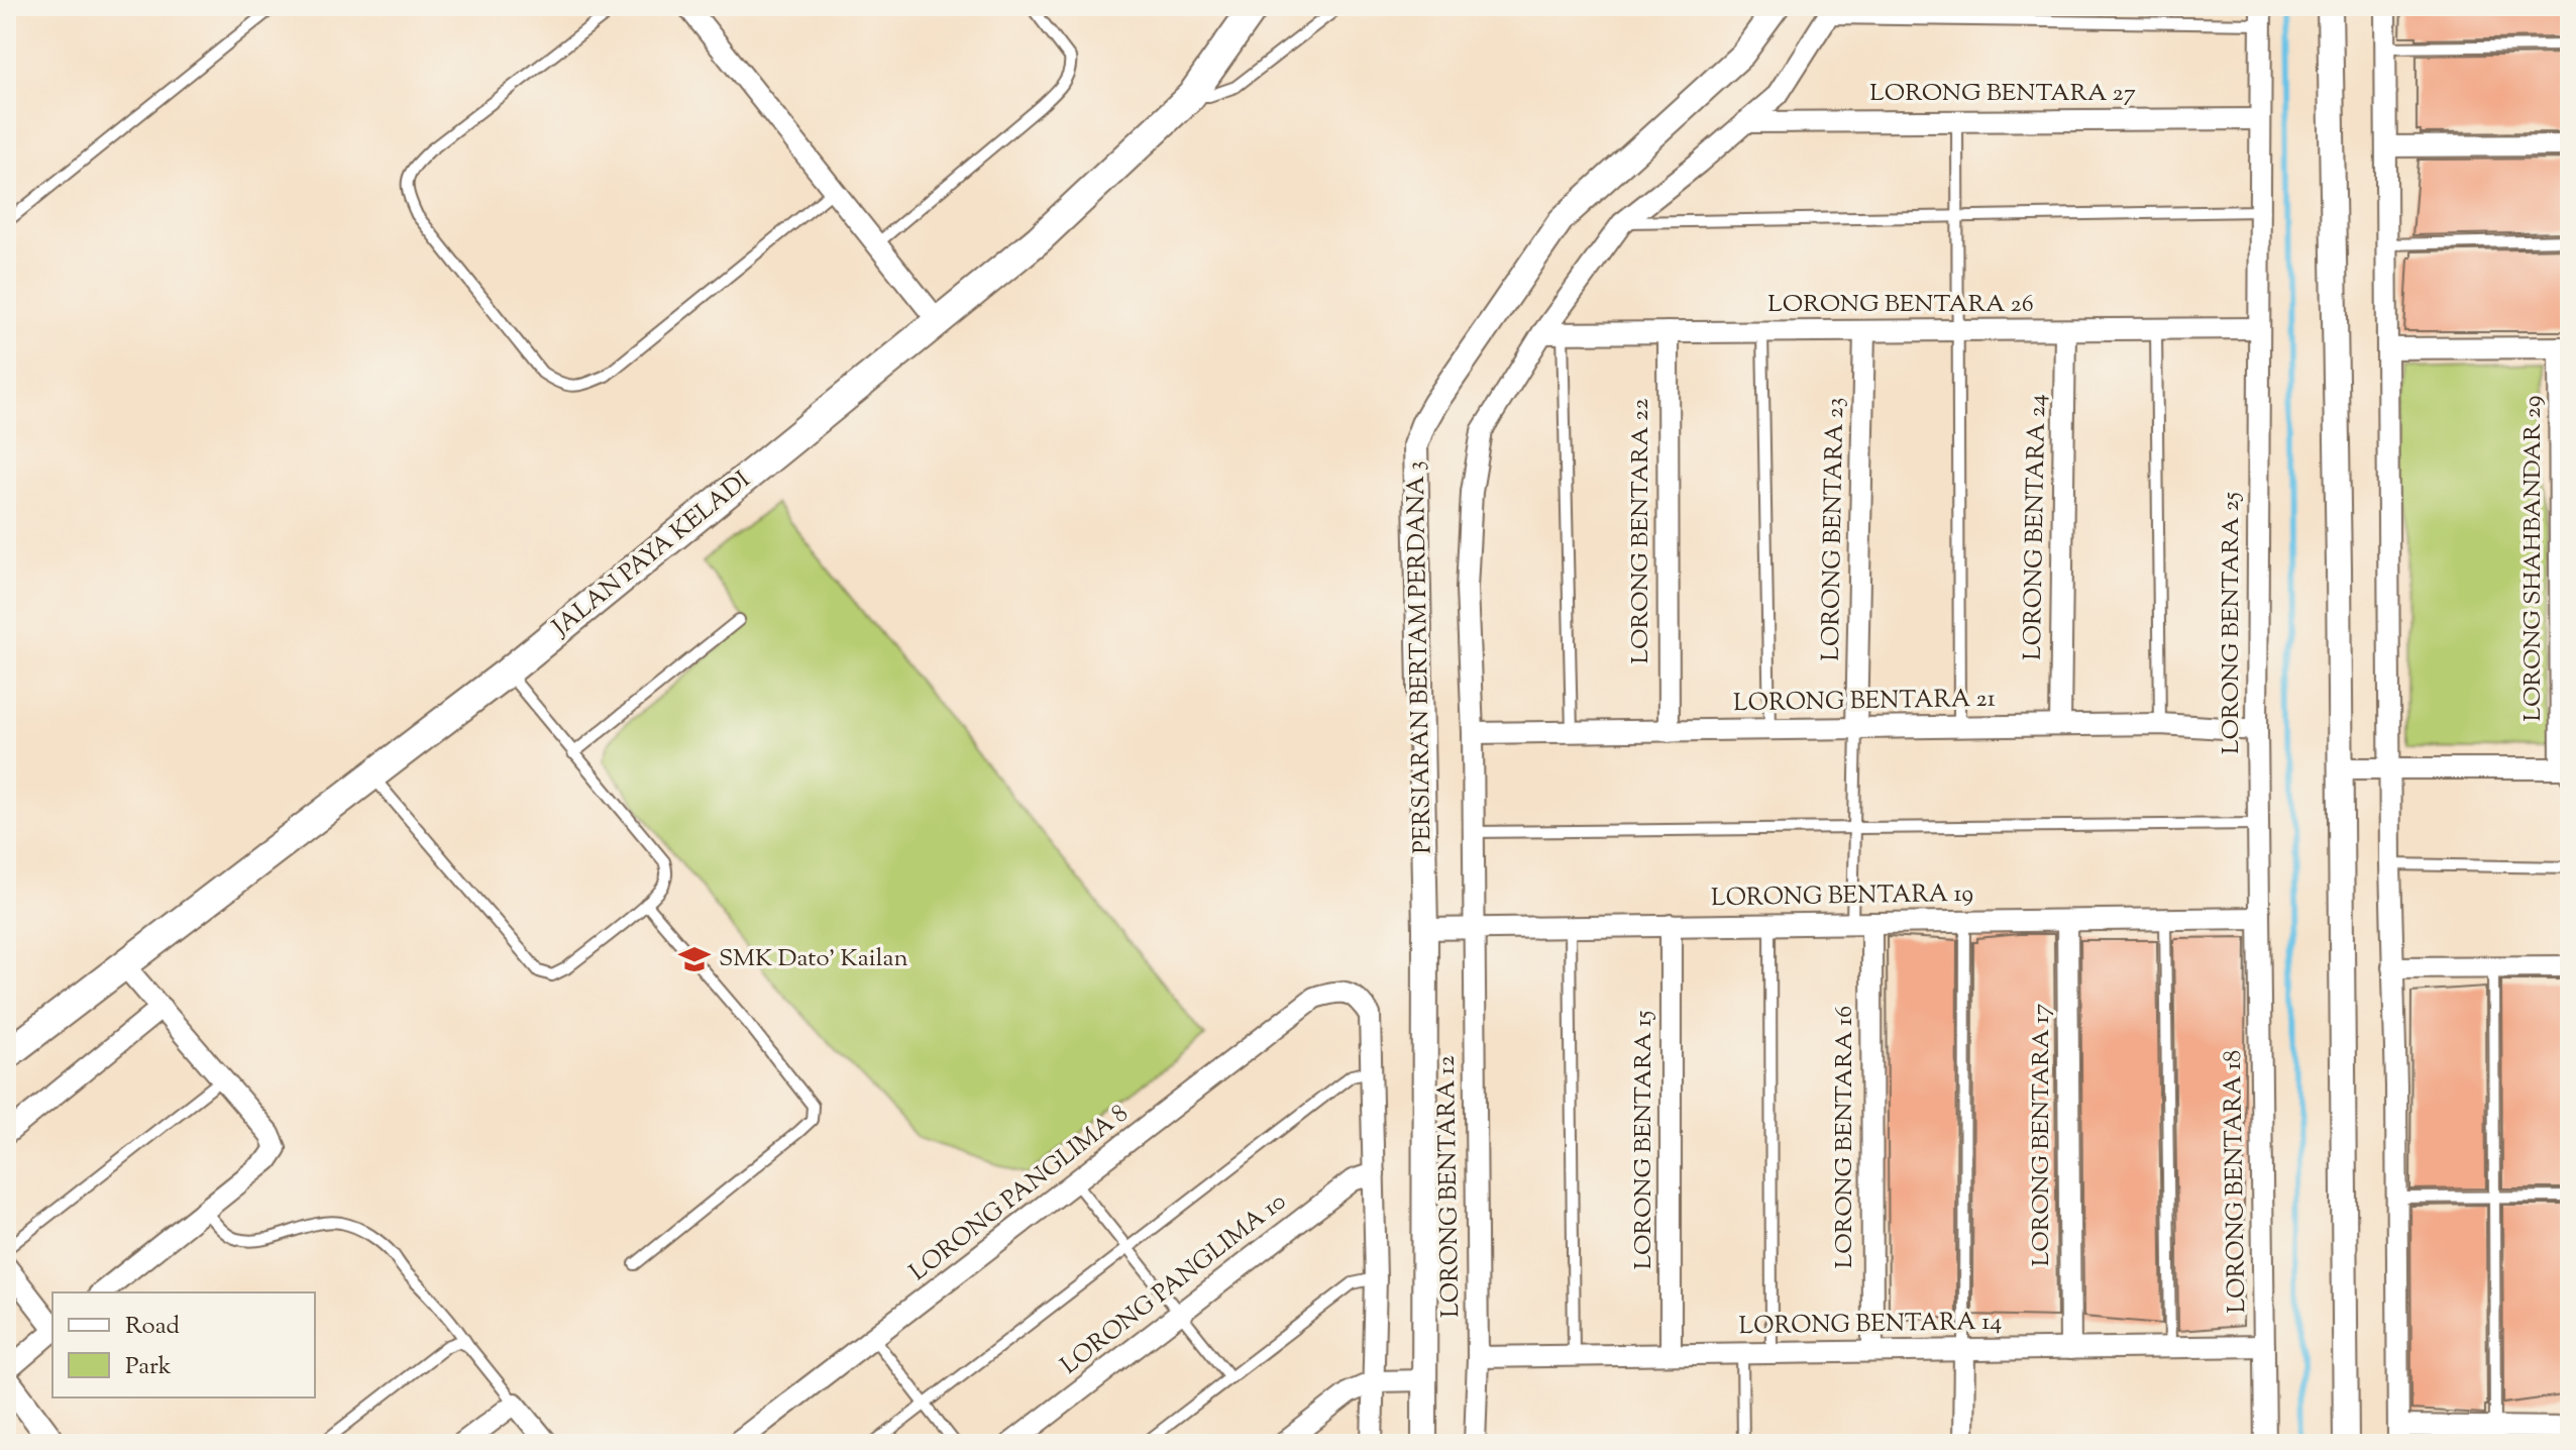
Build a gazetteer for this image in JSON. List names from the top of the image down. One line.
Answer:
{"streets":{"main road":["JALAN PAYA KELADI"],"street":["LORONG BENTARA 27","LORONG BENTARA 26","LORONG BENTARA 24","LORONG BENTARA 23","LORONG BENTARA 22","LORONG SHAHBANDAR 29","LORONG BENTARA 25","PERSIARAN BERTAM PERDANA 3","LORONG BENTARA 21","LORONG BENTARA 19","LORONG BENTARA 17","LORONG BENTARA 16","LORONG BENTARA 15","LORONG BENTARA 18","LORONG BENTARA 12","LORONG PANGLIMA 8","LORONG PANGLIMA 10","LORONG BENTARA 14"]},"crossings":[["LORONG BENTARA 27","LORONG BENTARA 25"],["LORONG BENTARA 27","LORONG BENTARA 12"],["LORONG BENTARA 26","LORONG BENTARA 24"],["LORONG BENTARA 26","LORONG BENTARA 23"],["LORONG BENTARA 26","LORONG BENTARA 22"],["LORONG BENTARA 26","LORONG BENTARA 25"],["LORONG BENTARA 26","LORONG BENTARA 12"],["LORONG BENTARA 24","LORONG BENTARA 21"],["LORONG BENTARA 23","LORONG BENTARA 21"],["LORONG BENTARA 22","LORONG BENTARA 21"],["LORONG BENTARA 25","LORONG BENTARA 21"],["LORONG BENTARA 25","LORONG BENTARA 19"],["LORONG BENTARA 25","LORONG BENTARA 18"],["PERSIARAN BERTAM PERDANA 3","LORONG BENTARA 19"],["LORONG BENTARA 21","LORONG BENTARA 12"],["LORONG BENTARA 19","LORONG BENTARA 17"],["LORONG BENTARA 19","LORONG BENTARA 16"],["LORONG BENTARA 19","LORONG BENTARA 15"],["LORONG BENTARA 19","LORONG BENTARA 18"],["LORONG BENTARA 19","LORONG BENTARA 12"],["LORONG BENTARA 17","LORONG BENTARA 14"],["LORONG BENTARA 16","LORONG BENTARA 14"],["LORONG BENTARA 15","LORONG BENTARA 14"],["LORONG BENTARA 18","LORONG BENTARA 14"],["LORONG BENTARA 12","LORONG BENTARA 14"]],"places":{"school or university":["SMK Dato' Kailan"]},"legend":["Road","Park"]}
